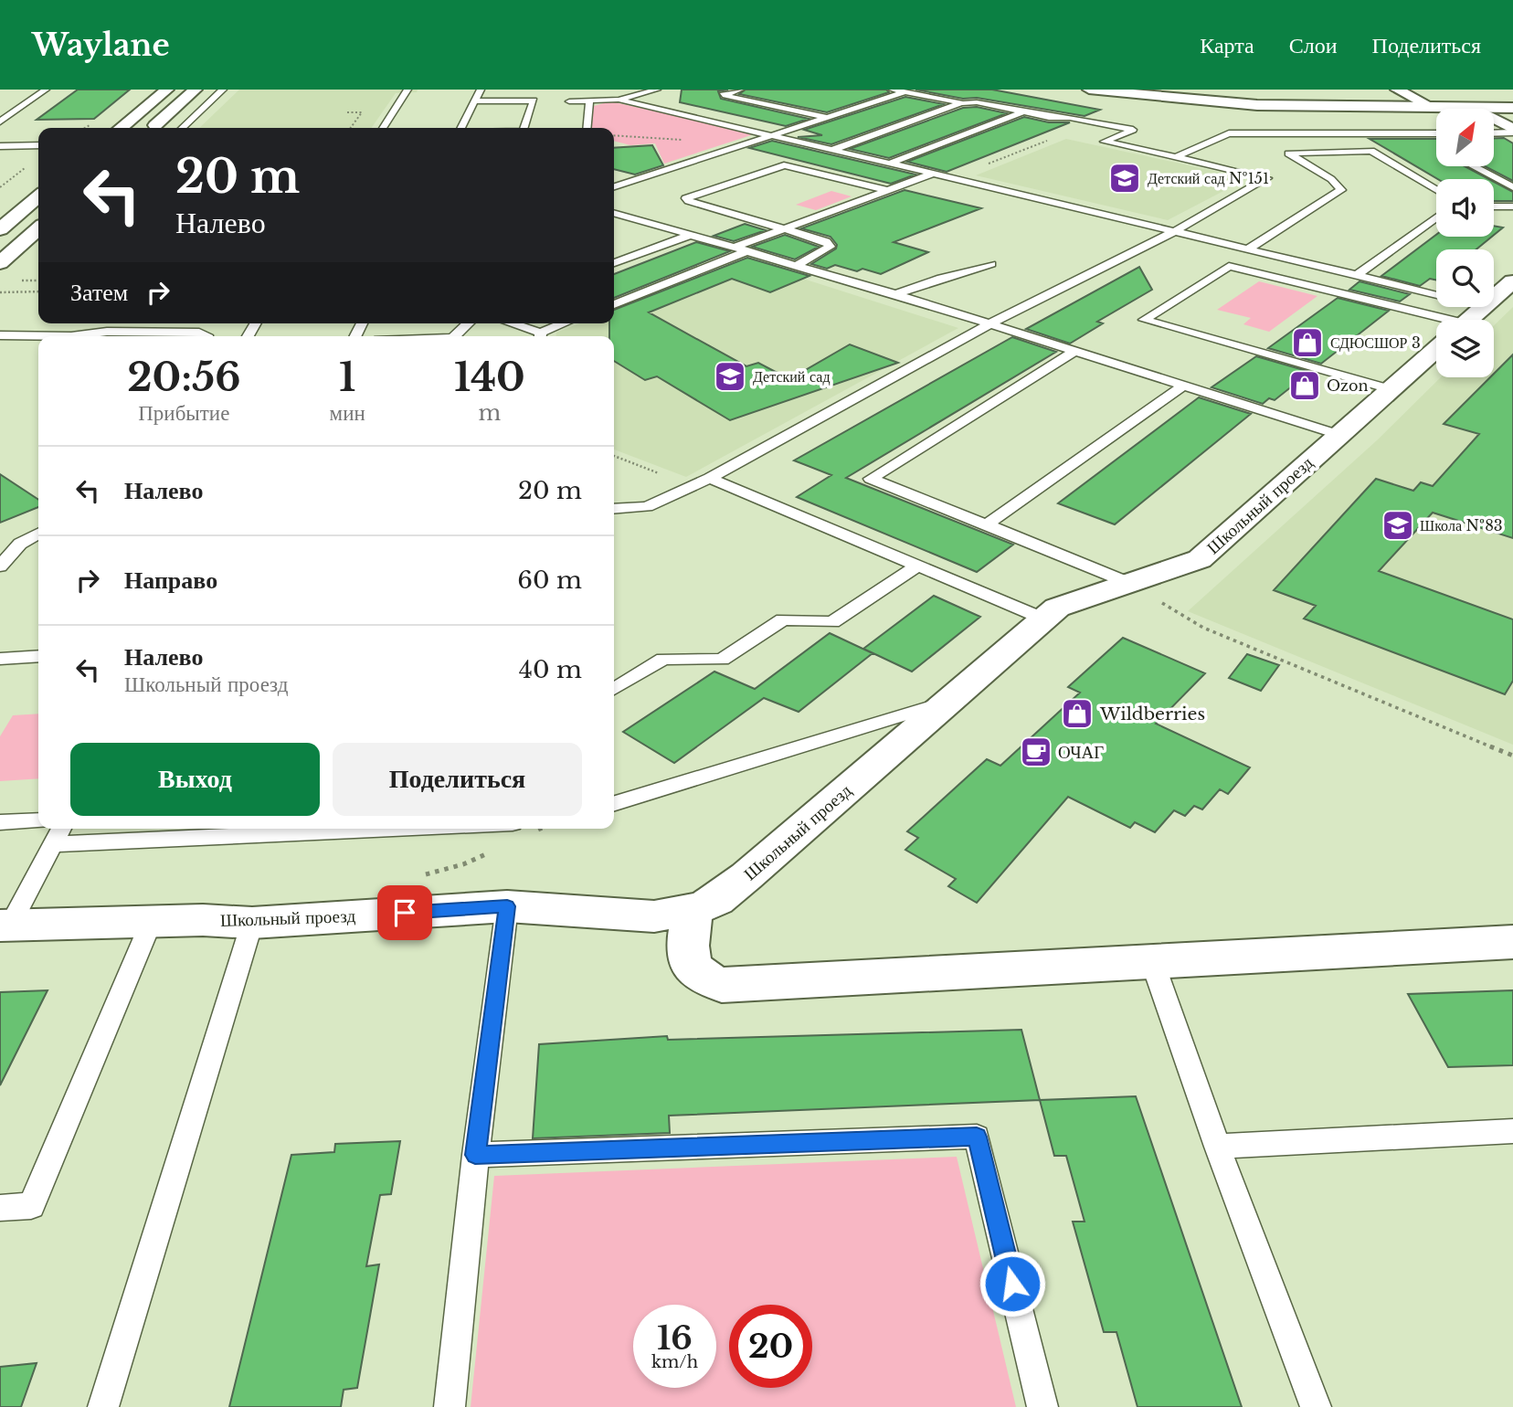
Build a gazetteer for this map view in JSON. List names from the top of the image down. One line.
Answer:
{"streets":{"street":["Школьный проезд"]},"places":{"school or university":["Детский сад №151","Детский сад","Школа №83"],"shop":["СДЮСШОР 3","Ozon","Wildberries"],"cafe":["ОЧАГ"]},"north":"top right","page":{"header":"Waylane","nav":["Карта","Слои","Поделиться"],"turn":["20 m","Налево"],"then":"Затем","eta":["20:56","Прибытие","1","мин","140","m"],"list":[{"name":"Налево","value":"20 m"},{"name":"Направо","value":"60 m"},{"name":"Налево","note":"Школьный проезд","value":"40 m"}],"buttons":["Выход","Поделиться"],"speed":"16 km/h","limit":"20"}}
